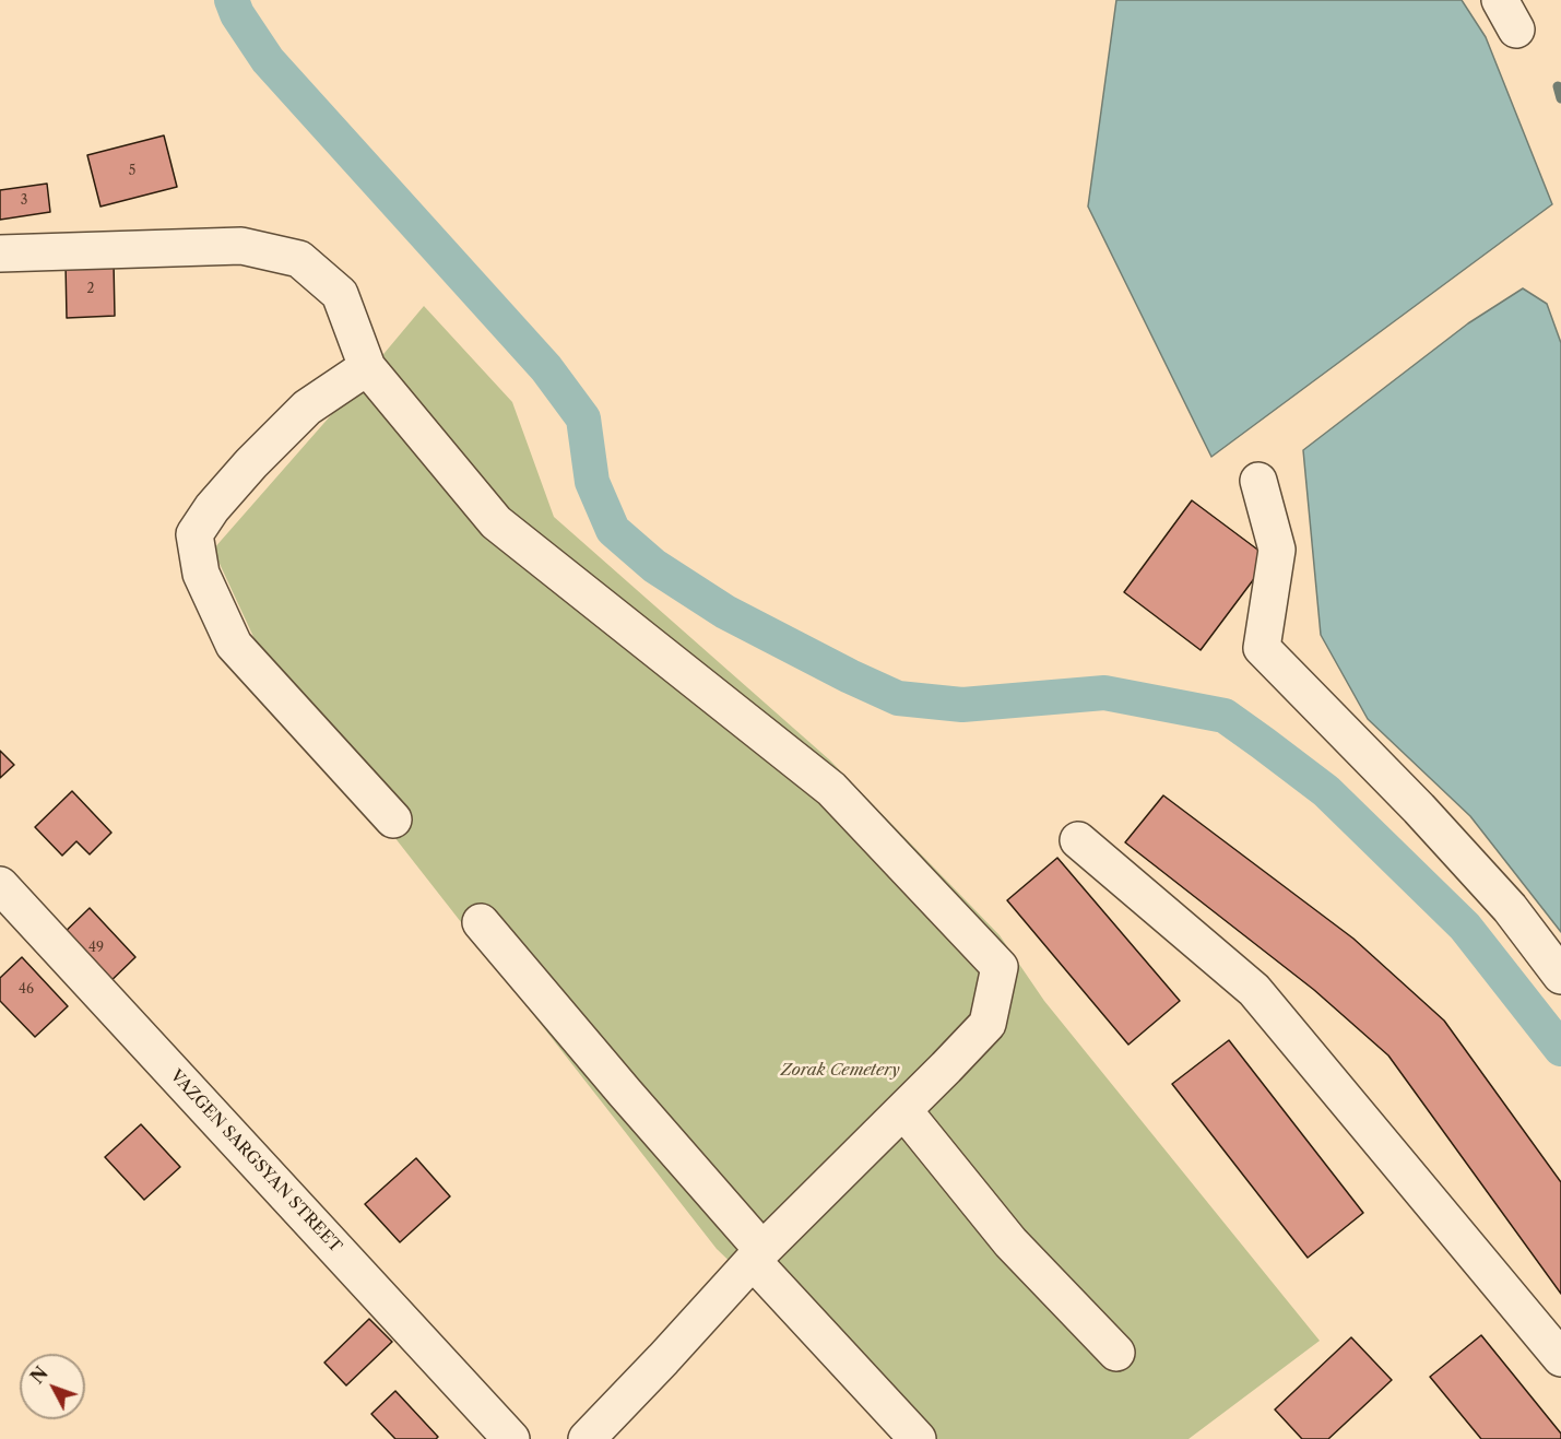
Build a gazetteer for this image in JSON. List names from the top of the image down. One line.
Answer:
{"streets":{"street":["VAZGEN SARGSYAN STREET"]},"parks":["Zorak Cemetery"],"house_numbers":["5","3","2","49","46"],"north":"top left"}
